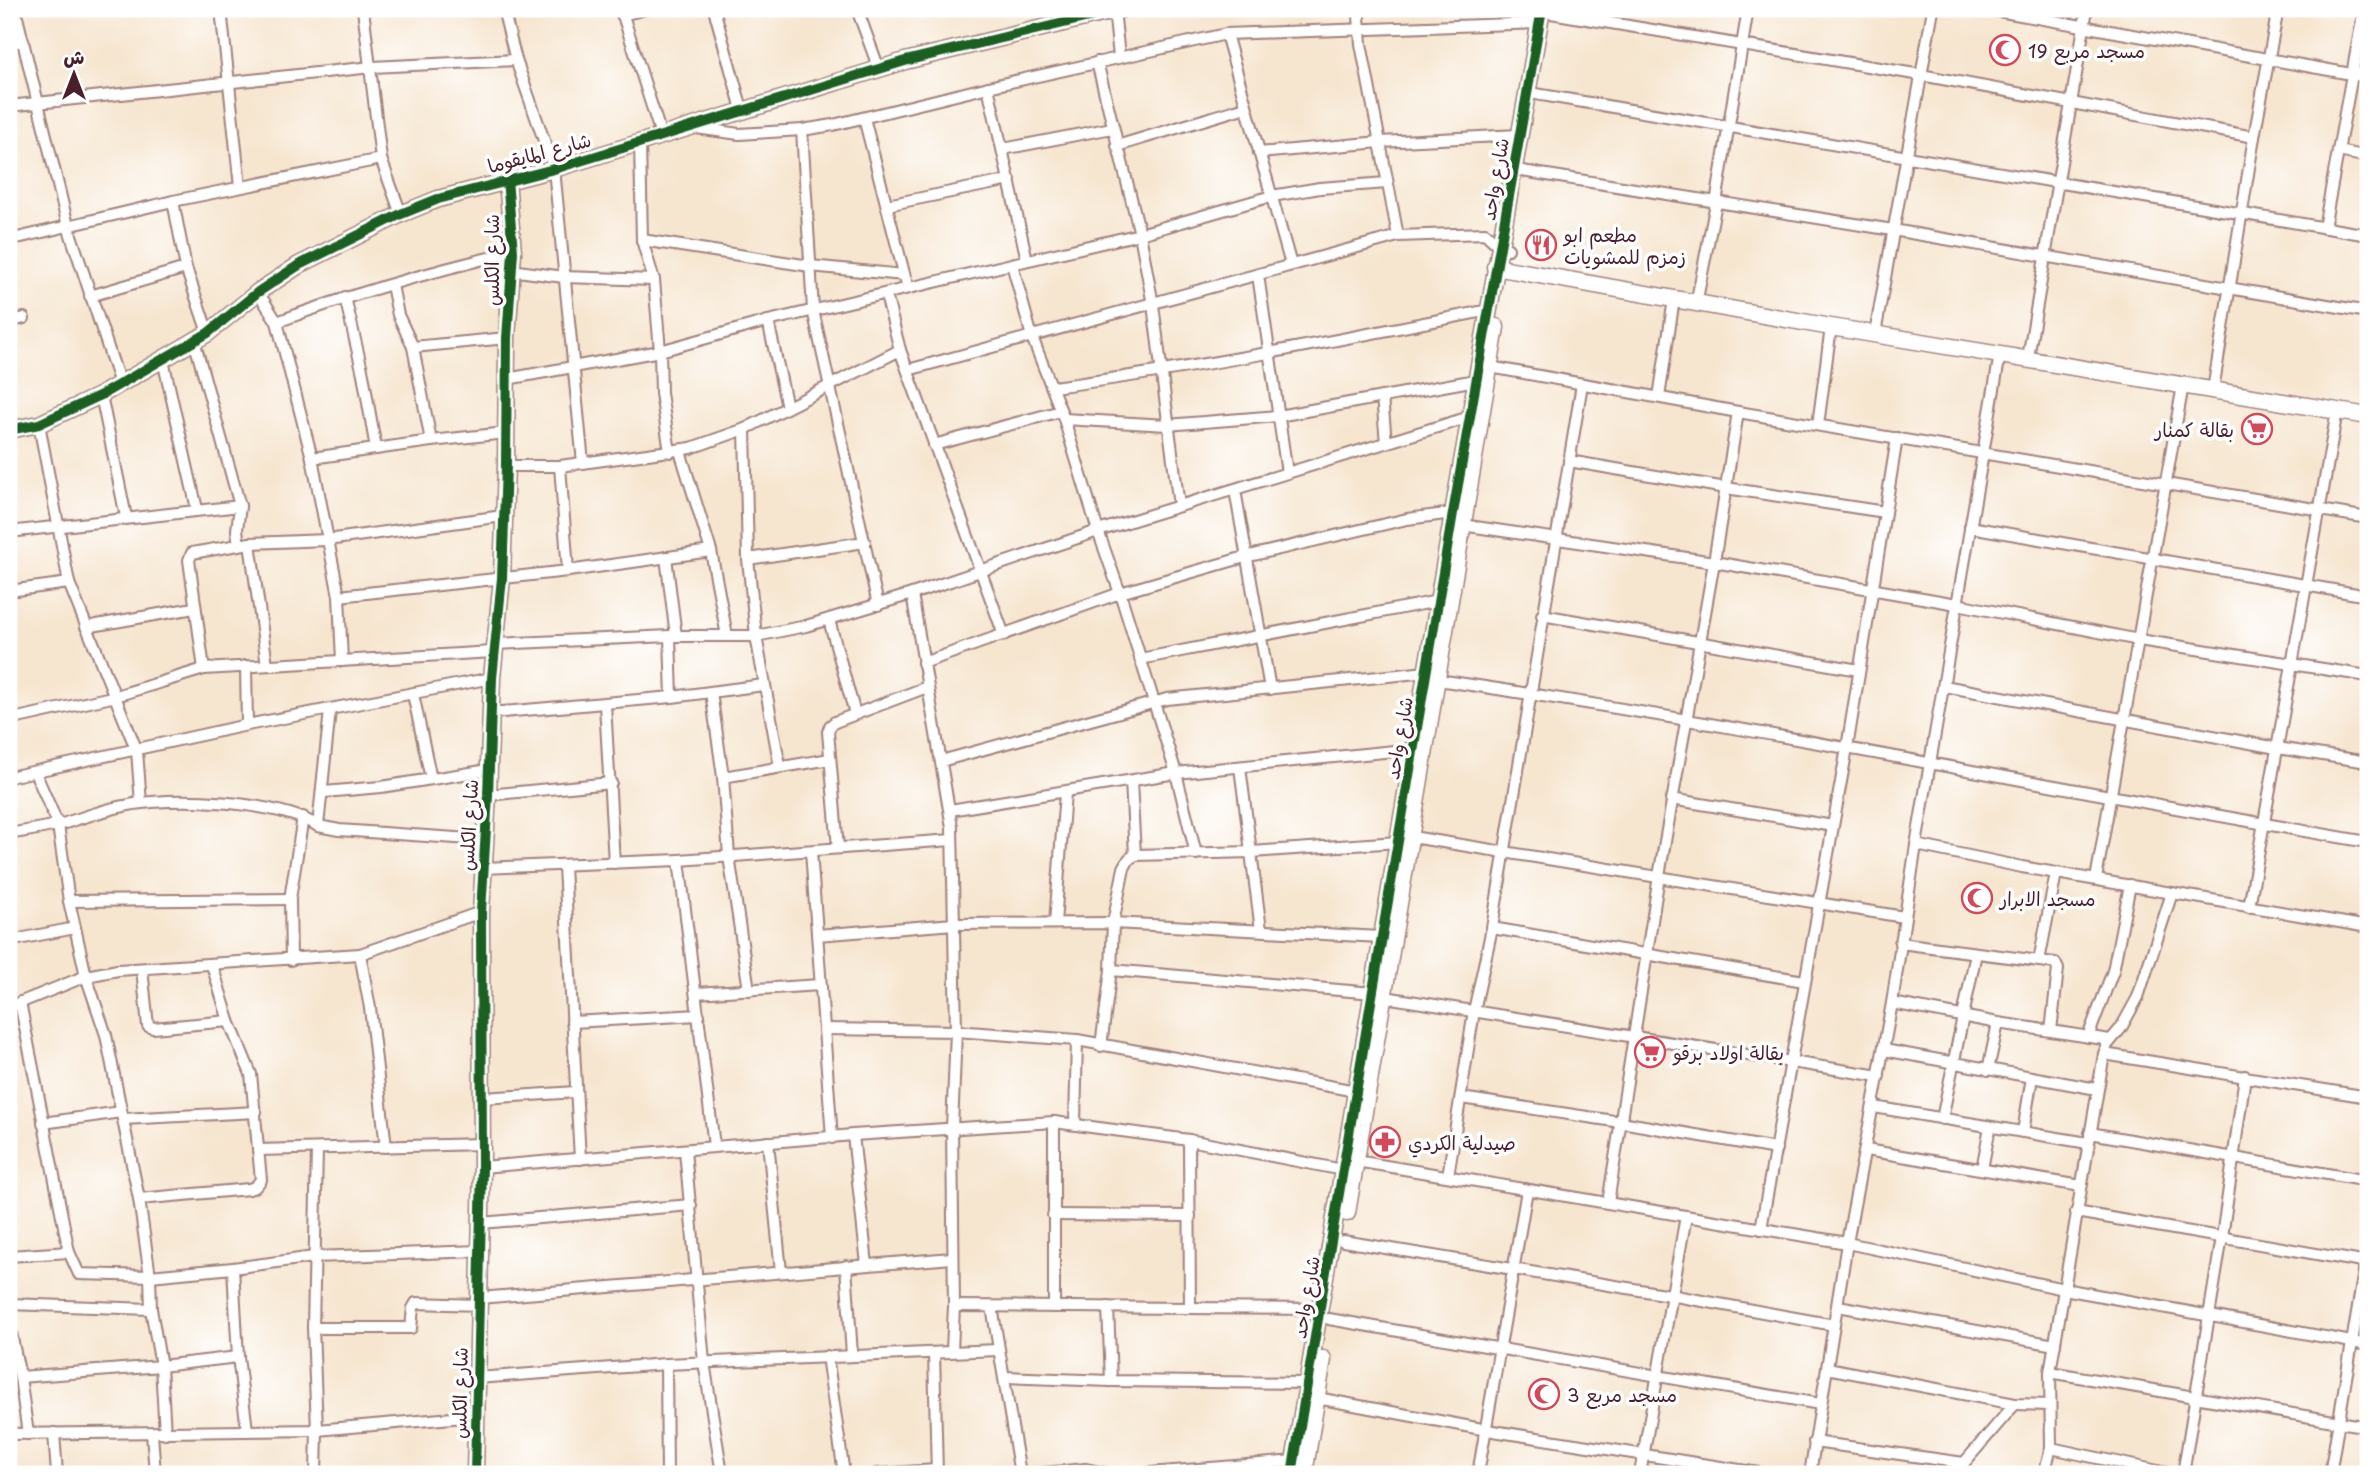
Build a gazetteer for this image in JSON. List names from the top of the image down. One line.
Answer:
{"streets":{"street":["شارع المايقوما","شارع واحد","شارع الكلس"]},"crossings":[["شارع المايقوما","شارع الكلس"]],"places":{"mosque":["مسجد مربع 19","مسجد الابرار","مسجد مربع 3"],"restaurant":["مطعم ابو زمزم للمشويات"],"supermarket":["بقالة كمنار","بقالة اولاد برقو"],"pharmacy":["صيدلية الكردي"]},"north":"top"}
